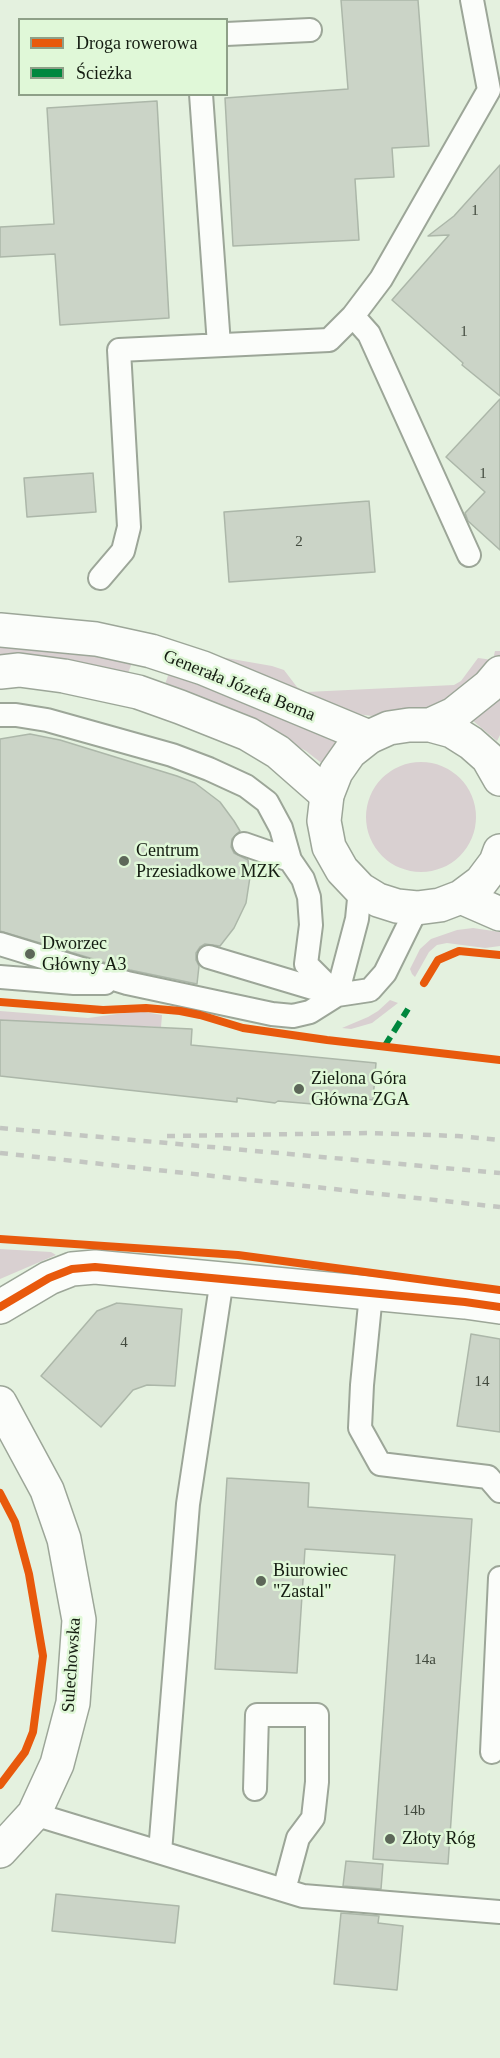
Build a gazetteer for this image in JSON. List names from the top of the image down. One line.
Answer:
{"streets":{"street":["Generała Józefa Bema","Sulechowska"]},"places":["Centrum Przesiadkowe MZK","Dworzec Główny A3","Zielona Góra Główna ZGA","Biurowiec \"Zastal\"","Złoty Róg"],"house_numbers":["1","1","1","2","4","14","14a","14b"],"legend":["Droga rowerowa","Ścieżka"]}
